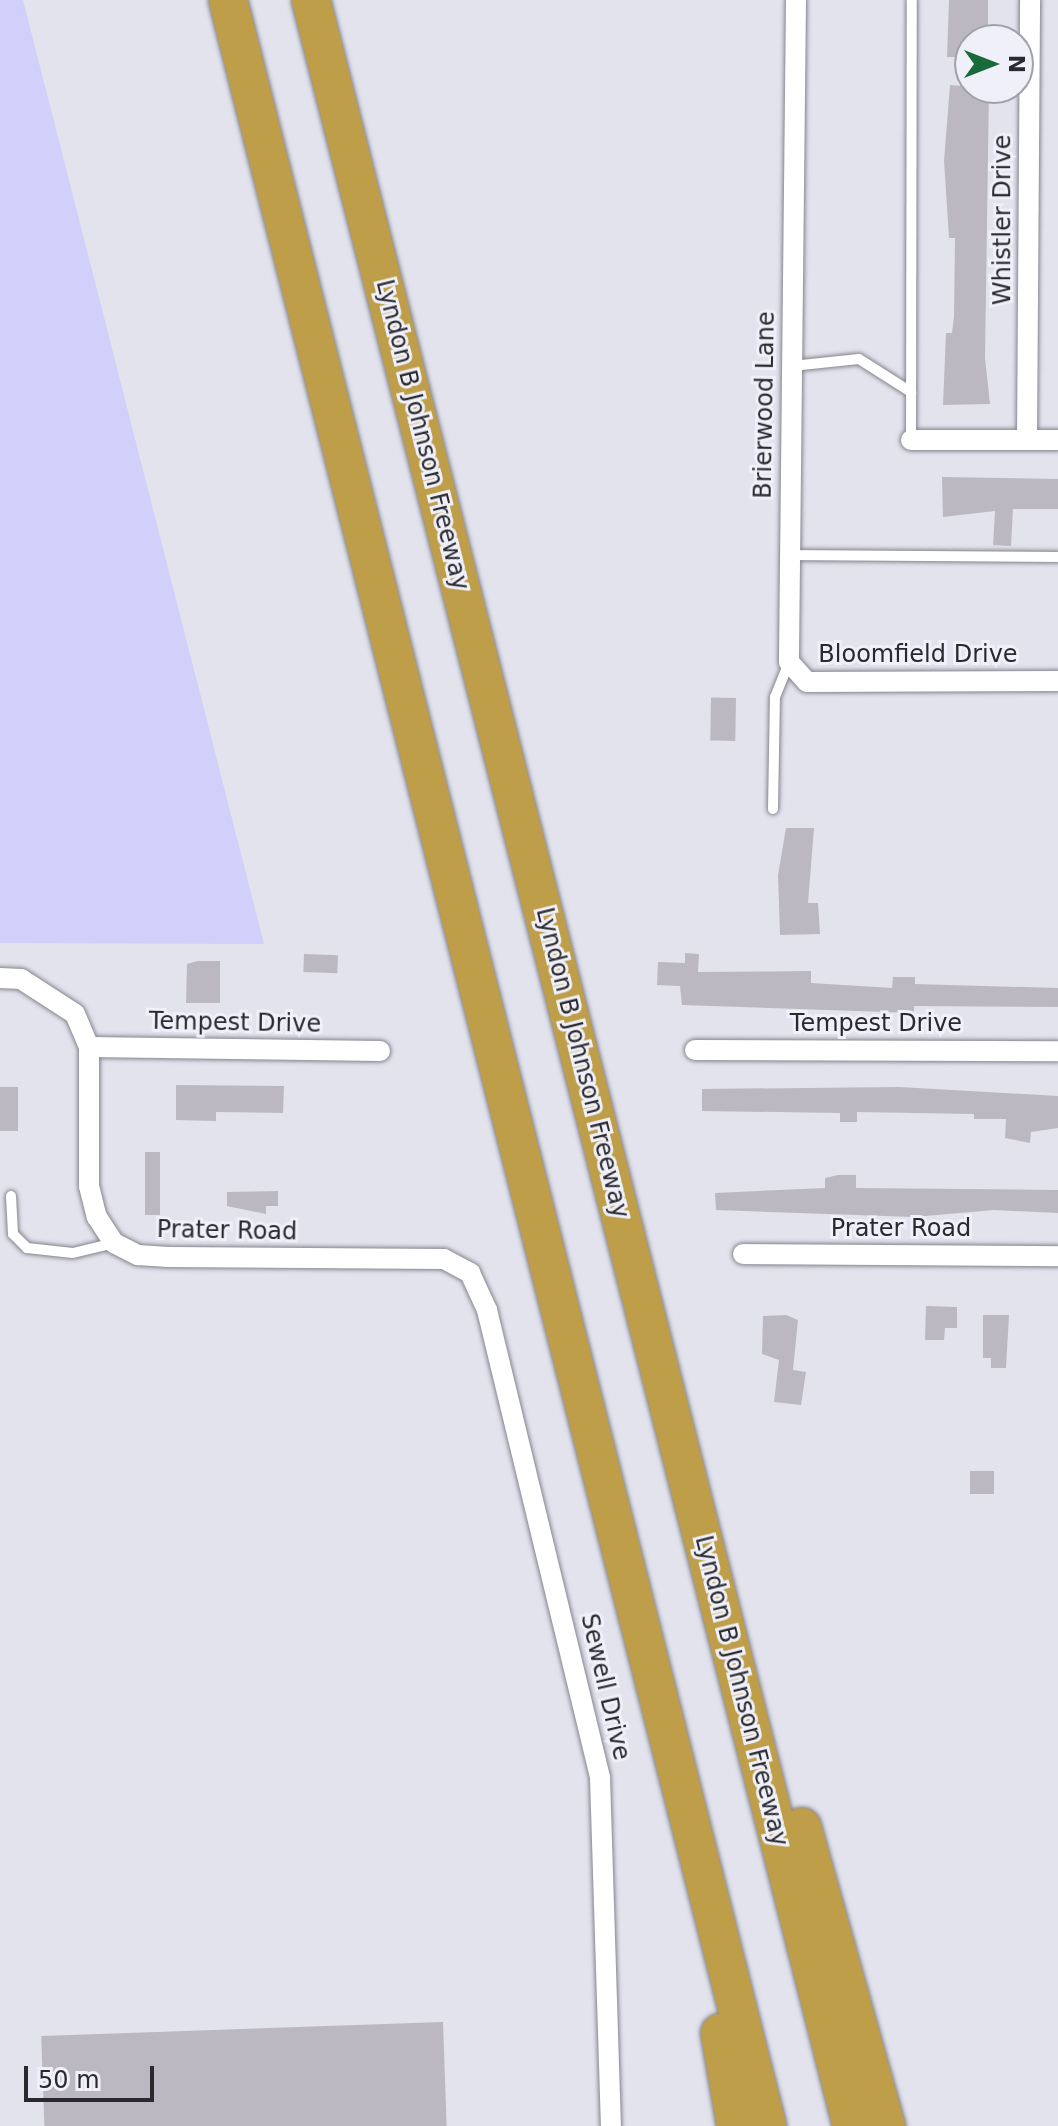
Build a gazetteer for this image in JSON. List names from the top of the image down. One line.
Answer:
{"streets":{"highway":["Lyndon B Johnson Freeway"],"street":["Whistler Drive","Brierwood Lane","Bloomfield Drive","Tempest Drive","Prater Road","Sewell Drive"]},"crossings":[["Brierwood Lane","Bloomfield Drive"],["Prater Road","Sewell Drive"]],"scale_bar":"50 m","north":"right"}
